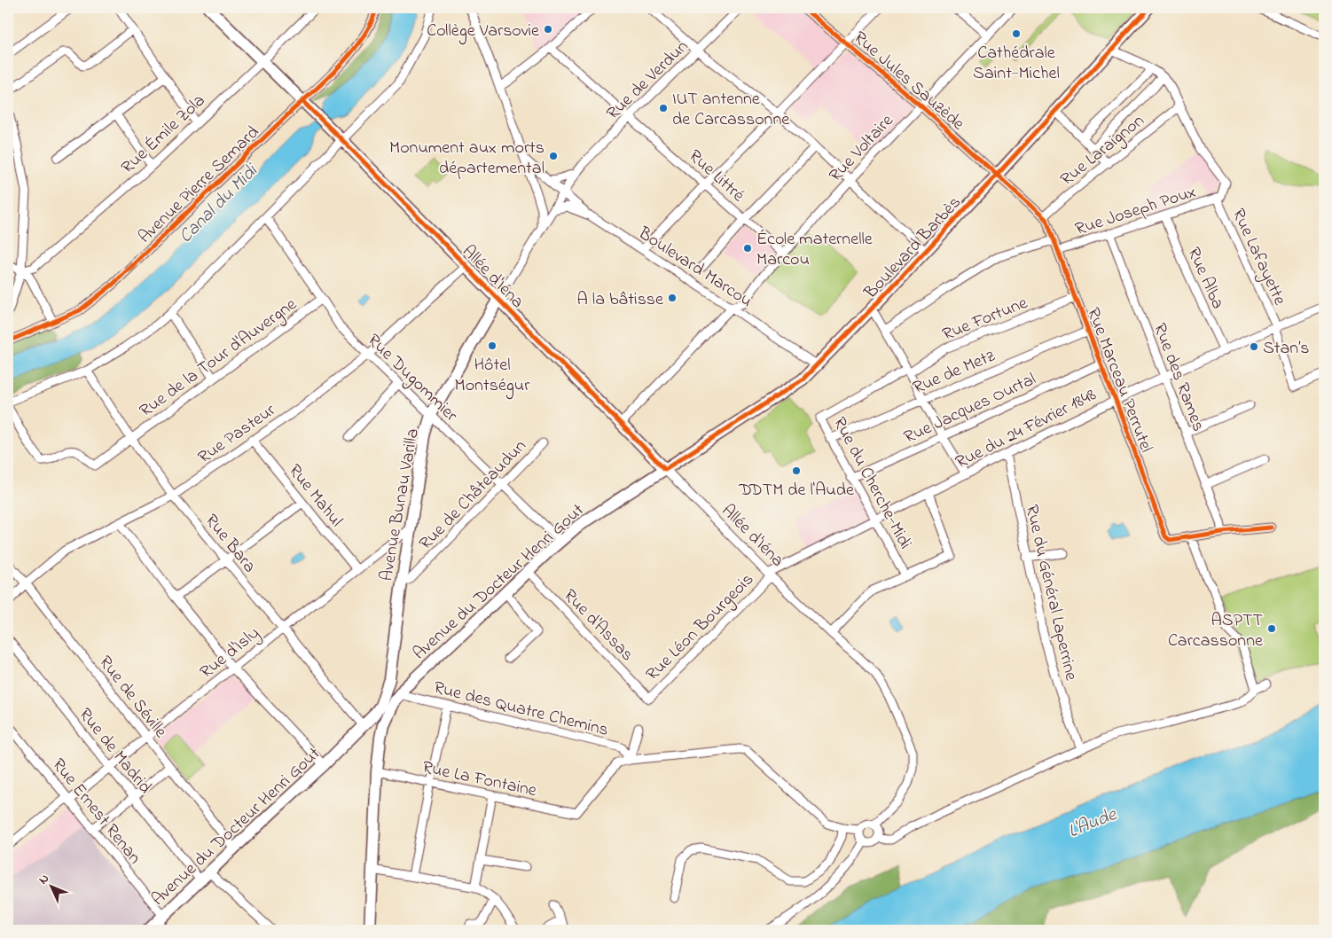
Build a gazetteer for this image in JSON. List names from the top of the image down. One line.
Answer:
{"streets":{"main road":["Boulevard Barbès","Allée d'Iéna","Avenue Bunau Varilla","Avenue du Docteur Henri Gout"],"street":["Rue de Verdun","Rue Jules Sauzède","Rue Émile Zola","Rue Voltaire","Rue Laraignon","Rue Littré","Avenue Pierre Semard","Rue Joseph Poux","Rue Lafayette","Boulevard Marcou","Rue Alba","Rue Fortune","Rue de la Tour d'Auvergne","Rue de Metz","Rue Dugommier","Rue des Rames","Rue Marceau Perrutel","Rue Jacques Ourtal","Rue du 24 Février 1848","Rue Pasteur","Rue du Cherche-Midi","Rue de Châteaudun","Rue Mahul","Rue Bara","Rue du Général Laperrine","Rue d'Assas","Rue Léon Bourgeois","Rue d'Isly","Rue de Séville","Rue des Quatre Chemins","Rue de Madrid","Rue La Fontaine","Rue Ernest Renan"]},"crossings":[["Rue de Verdun","Rue Littré"],["Rue de Verdun","Boulevard Marcou"],["Rue de Verdun","Allée d'Iéna"],["Rue de Verdun","Avenue Bunau Varilla"],["Rue Jules Sauzède","Rue Voltaire"],["Rue Jules Sauzède","Boulevard Barbès"],["Rue Jules Sauzède","Rue Marceau Perrutel"],["Rue Émile Zola","Allée d'Iéna"],["Rue Voltaire","Rue Littré"],["Rue Voltaire","Boulevard Marcou"],["Rue Voltaire","Allée d'Iéna"],["Rue Laraignon","Rue Marceau Perrutel"],["Avenue Pierre Semard","Allée d'Iéna"],["Rue Joseph Poux","Rue Lafayette"],["Rue Joseph Poux","Rue Alba"],["Rue Joseph Poux","Rue des Rames"],["Rue Joseph Poux","Rue Marceau Perrutel"],["Boulevard Barbès","Boulevard Marcou"],["Boulevard Barbès","Allée d'Iéna"],["Boulevard Barbès","Rue Marceau Perrutel"],["Boulevard Barbès","Avenue du Docteur Henri Gout"],["Rue Lafayette","Rue du 24 Février 1848"],["Allée d'Iéna","Rue du 24 Février 1848"],["Allée d'Iéna","Rue Pasteur"],["Allée d'Iéna","Avenue Bunau Varilla"],["Allée d'Iéna","Avenue du Docteur Henri Gout"],["Allée d'Iéna","Rue Léon Bourgeois"],["Rue Alba","Rue du 24 Février 1848"],["Rue Fortune","Rue Marceau Perrutel"],["Rue Fortune","Rue du Cherche-Midi"],["Rue de la Tour d'Auvergne","Rue Dugommier"],["Rue de la Tour d'Auvergne","Rue Bara"],["Rue de Metz","Rue Marceau Perrutel"],["Rue de Metz","Rue du Cherche-Midi"],["Rue Dugommier","Rue Pasteur"],["Rue Dugommier","Rue de Châteaudun"],["Rue Dugommier","Avenue Bunau Varilla"],["Rue Dugommier","Avenue du Docteur Henri Gout"],["Rue des Rames","Rue Marceau Perrutel"],["Rue des Rames","Rue du 24 Février 1848"],["Rue Marceau Perrutel","Rue Jacques Ourtal"],["Rue Marceau Perrutel","Rue du 24 Février 1848"],["Rue Jacques Ourtal","Rue du Cherche-Midi"],["Rue du 24 Février 1848","Rue du Cherche-Midi"],["Rue du 24 Février 1848","Rue du Général Laperrine"],["Rue du 24 Février 1848","Rue Léon Bourgeois"],["Rue Pasteur","Rue Mahul"],["Rue Pasteur","Rue Bara"],["Rue Pasteur","Rue de Séville"],["Rue de Châteaudun","Avenue Bunau Varilla"],["Rue Mahul","Rue d'Isly"],["Avenue Bunau Varilla","Rue Bara"],["Avenue Bunau Varilla","Avenue du Docteur Henri Gout"],["Avenue Bunau Varilla","Rue d'Isly"],["Avenue Bunau Varilla","Rue La Fontaine"],["Rue Bara","Avenue du Docteur Henri Gout"],["Rue Bara","Rue d'Isly"],["Avenue du Docteur Henri Gout","Rue d'Assas"],["Avenue du Docteur Henri Gout","Rue de Séville"],["Avenue du Docteur Henri Gout","Rue des Quatre Chemins"],["Avenue du Docteur Henri Gout","Rue de Madrid"],["Avenue du Docteur Henri Gout","Rue Ernest Renan"],["Rue d'Assas","Rue Léon Bourgeois"],["Rue d'Isly","Rue de Séville"],["Rue d'Isly","Rue de Madrid"],["Rue d'Isly","Rue Ernest Renan"],["Rue des Quatre Chemins","Rue La Fontaine"]],"water":["Canal du Midi","L'Aude"],"places":["Collège Varsovie","Cathédrale Saint-Michel","IUT antenne de Carcassonne","Monument aux morts départemental","École maternelle Marcou","A la bâtisse","Hôtel Montségur","Stan’s","DDTM de l'Aude","ASPTT Carcassonne"],"north":"top left"}
